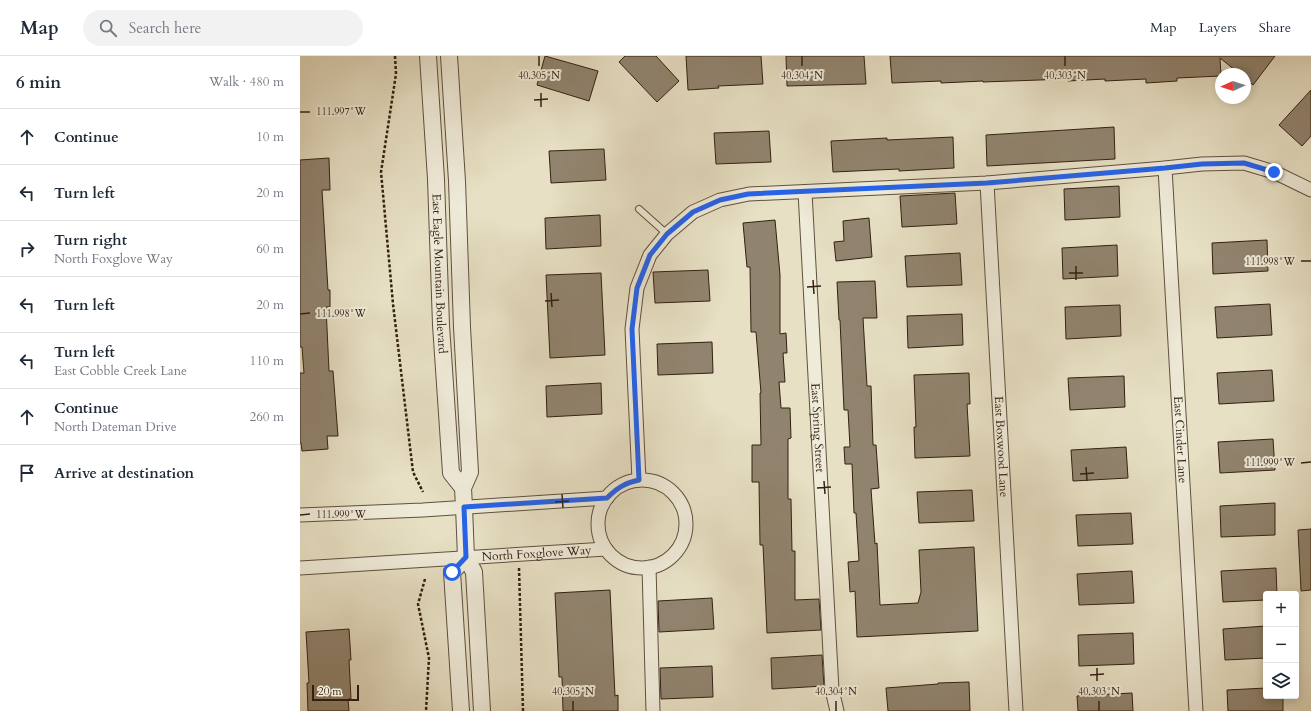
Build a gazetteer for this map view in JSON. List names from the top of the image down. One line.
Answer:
{"streets":{"street":["East Eagle Mountain Boulevard","East Spring Street","East Cinder Lane","East Boxwood Lane","North Foxglove Way"]},"crossings":[["East Eagle Mountain Boulevard","North Foxglove Way"]],"scale_bar":"20 m","north":"left","page":{"header":"Map","search":"Search here","nav":["Map","Layers","Share"],"heading":["6 min","Walk · 480 m"],"list":[["Continue","10 m"],["Turn left","20 m"],["Turn right","North Foxglove Way","60 m"],["Turn left","20 m"],["Turn left","East Cobble Creek Lane","110 m"],["Continue","North Dateman Drive","260 m"],"Arrive at destination"],"map_buttons":["+","−"],"scale":"20 m"},"coordinates":["40.305°N","40.304°N","40.303°N","111.997°W","111.998°W","111.999°W"]}
